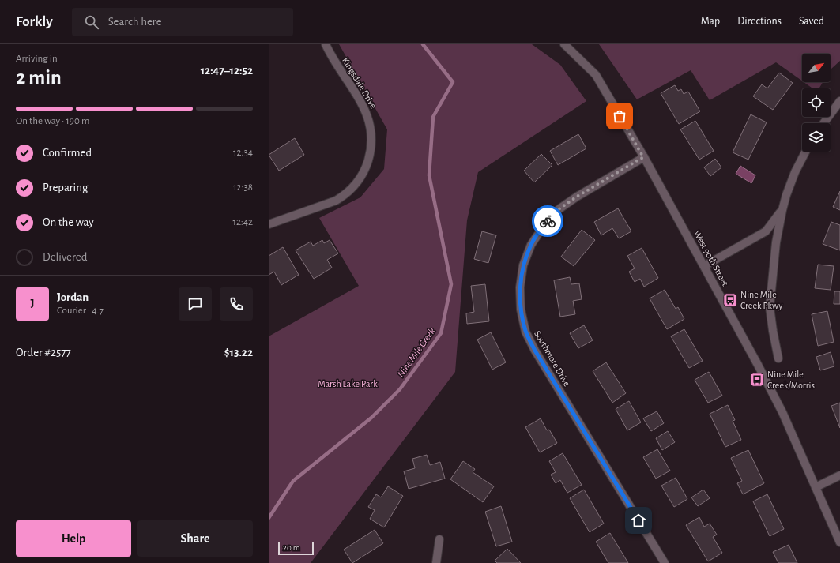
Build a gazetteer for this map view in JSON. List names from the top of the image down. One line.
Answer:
{"streets":{"street":["Kingsdale Drive","West 90th Street","Southmore Drive"]},"crossings":[["West 90th Street","Southmore Drive"]],"water":["Nine Mile Creek"],"parks":["Marsh Lake Park"],"places":{"bus stop":["Nine Mile Creek Pkwy","Nine Mile Creek/Morris"]},"scale_bar":"20 m","north":"top right","page":{"header":"Forkly","search":"Search here","nav":["Map","Directions","Saved"],"heading":["2 min","Arriving in","12:47–12:52"],"panel":["Jordan","Courier · 4.7","Order #2577","$13.22"],"bar":"On the way · 190 m","list":[["Confirmed","12:34"],["Preparing","12:38"],["On the way","12:42"],"Delivered"],"round":"J","buttons":["Help","Share"],"scale":"20 m"}}
